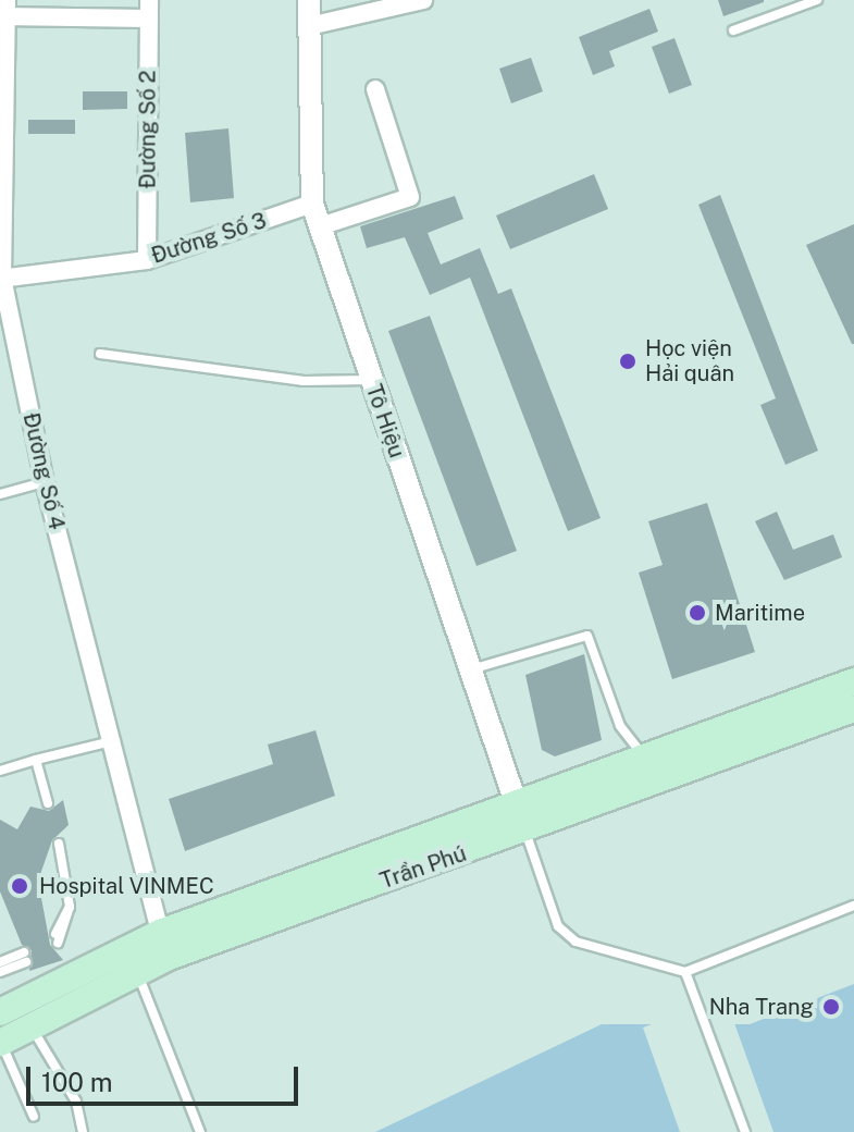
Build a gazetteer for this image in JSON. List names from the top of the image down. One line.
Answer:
{"streets":{"main road":["Trần Phú"],"street":["Đường Số 2","Đường Số 3","Tô Hiệu","Đường Số 4"]},"crossings":[["Đường Số 2","Đường Số 3"],["Đường Số 3","Tô Hiệu"],["Đường Số 3","Đường Số 4"],["Tô Hiệu","Trần Phú"],["Đường Số 4","Trần Phú"]],"places":["Học viện Hải quân","Maritime","Hospital VINMEC","Nha Trang"],"scale_bar":"100 m"}
